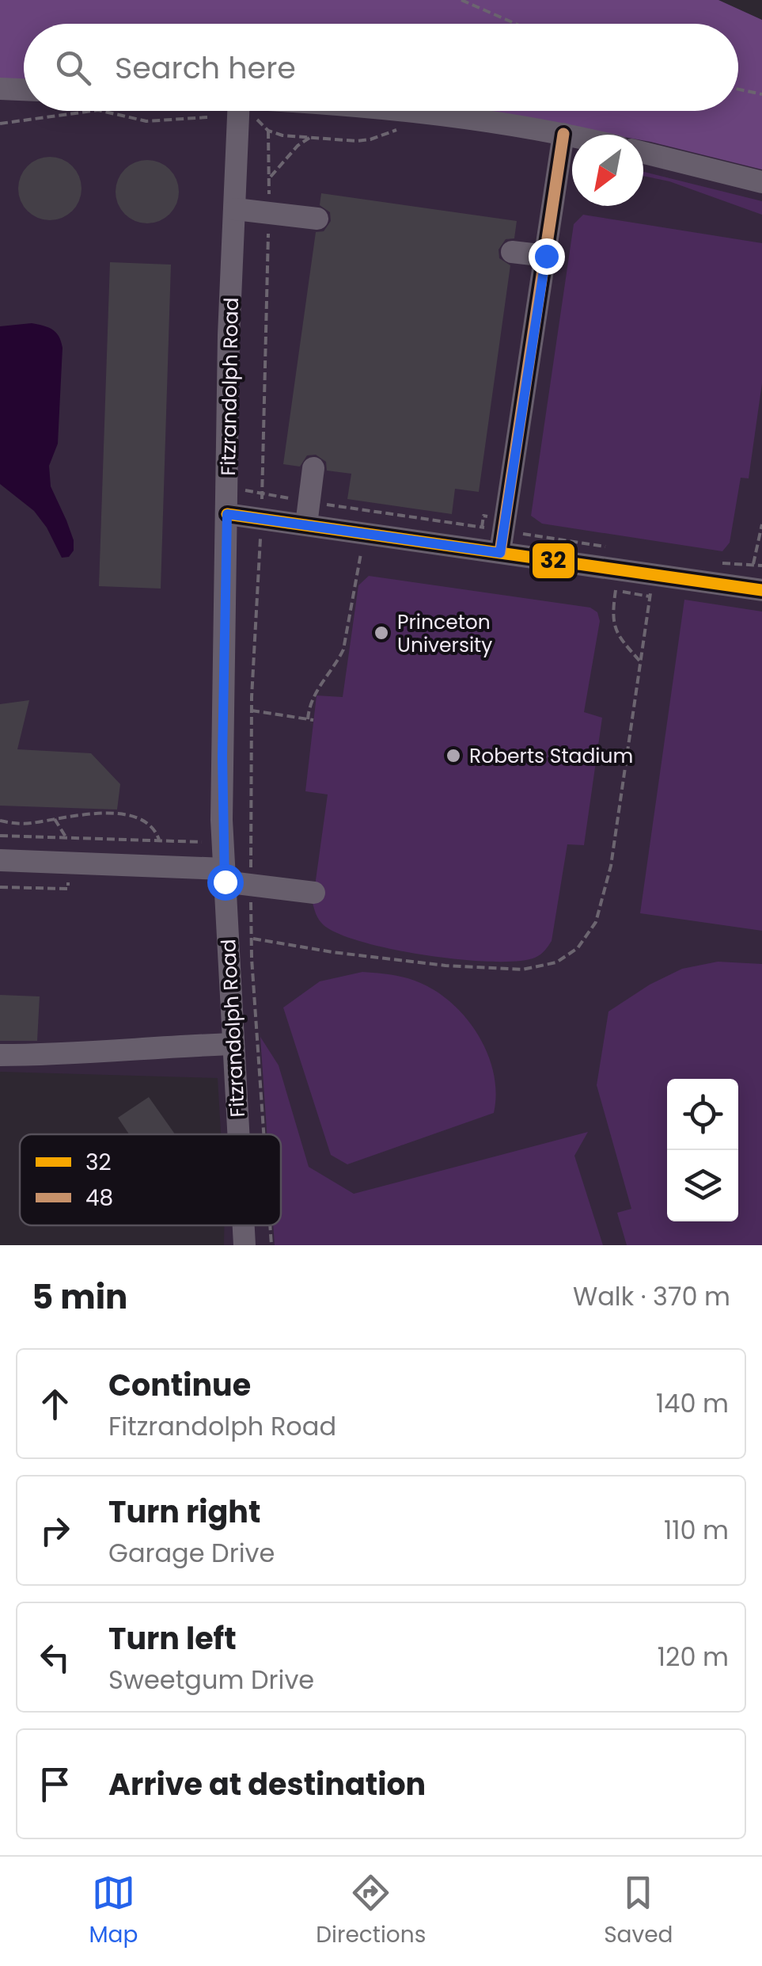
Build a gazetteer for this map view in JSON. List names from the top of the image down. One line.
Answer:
{"streets":{"street":["Fitzrandolph Road"]},"places":["Princeton University","Roberts Stadium"],"lines":["transit line 48","transit line 32"],"legend":["32","48"],"north":"bottom left","page":{"search":"Search here","heading":["5 min","Walk · 370 m"],"list":[["Continue","Fitzrandolph Road","140 m"],["Turn right","Garage Drive","110 m"],["Turn left","Sweetgum Drive","120 m"],"Arrive at destination"],"nav":["Map","Directions","Saved"]}}
